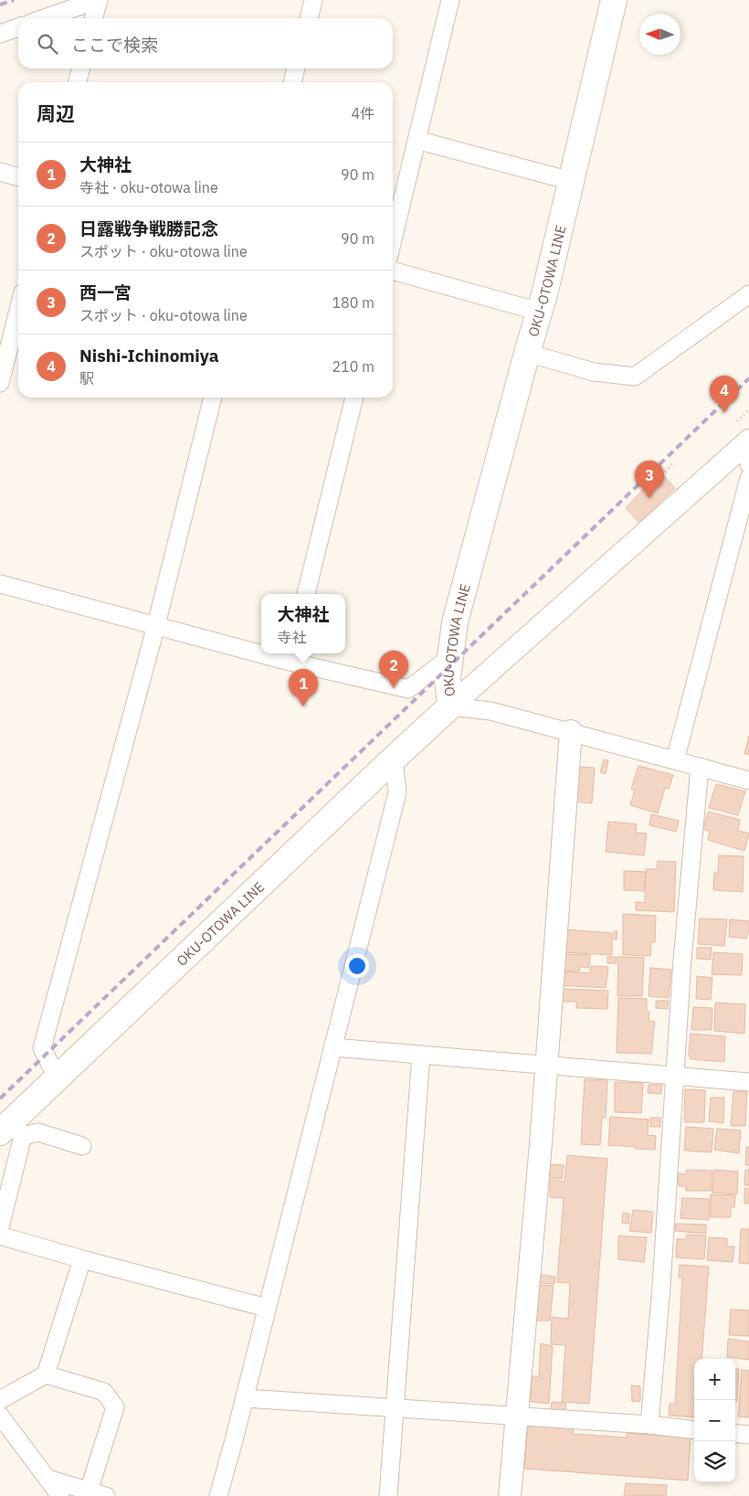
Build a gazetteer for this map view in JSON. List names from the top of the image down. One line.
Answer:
{"streets":{"main road":["OKU-OTOWA LINE"]},"north":"left","page":{"search":"ここで検索","heading":["周辺","4件"],"list":[{"mark":"1","name":"大神社","note":"寺社 · oku-otowa line","value":"90 m"},{"mark":"2","name":"日露戦争戦勝記念","note":"スポット · oku-otowa line","value":"90 m"},{"mark":"3","name":"西一宮","note":"スポット · oku-otowa line","value":"180 m"},{"mark":"4","name":"Nishi-Ichinomiya","note":"駅","value":"210 m"}],"pins":["4","3","2","1"],"popup":["大神社","寺社"],"map_buttons":["+","−"]}}
